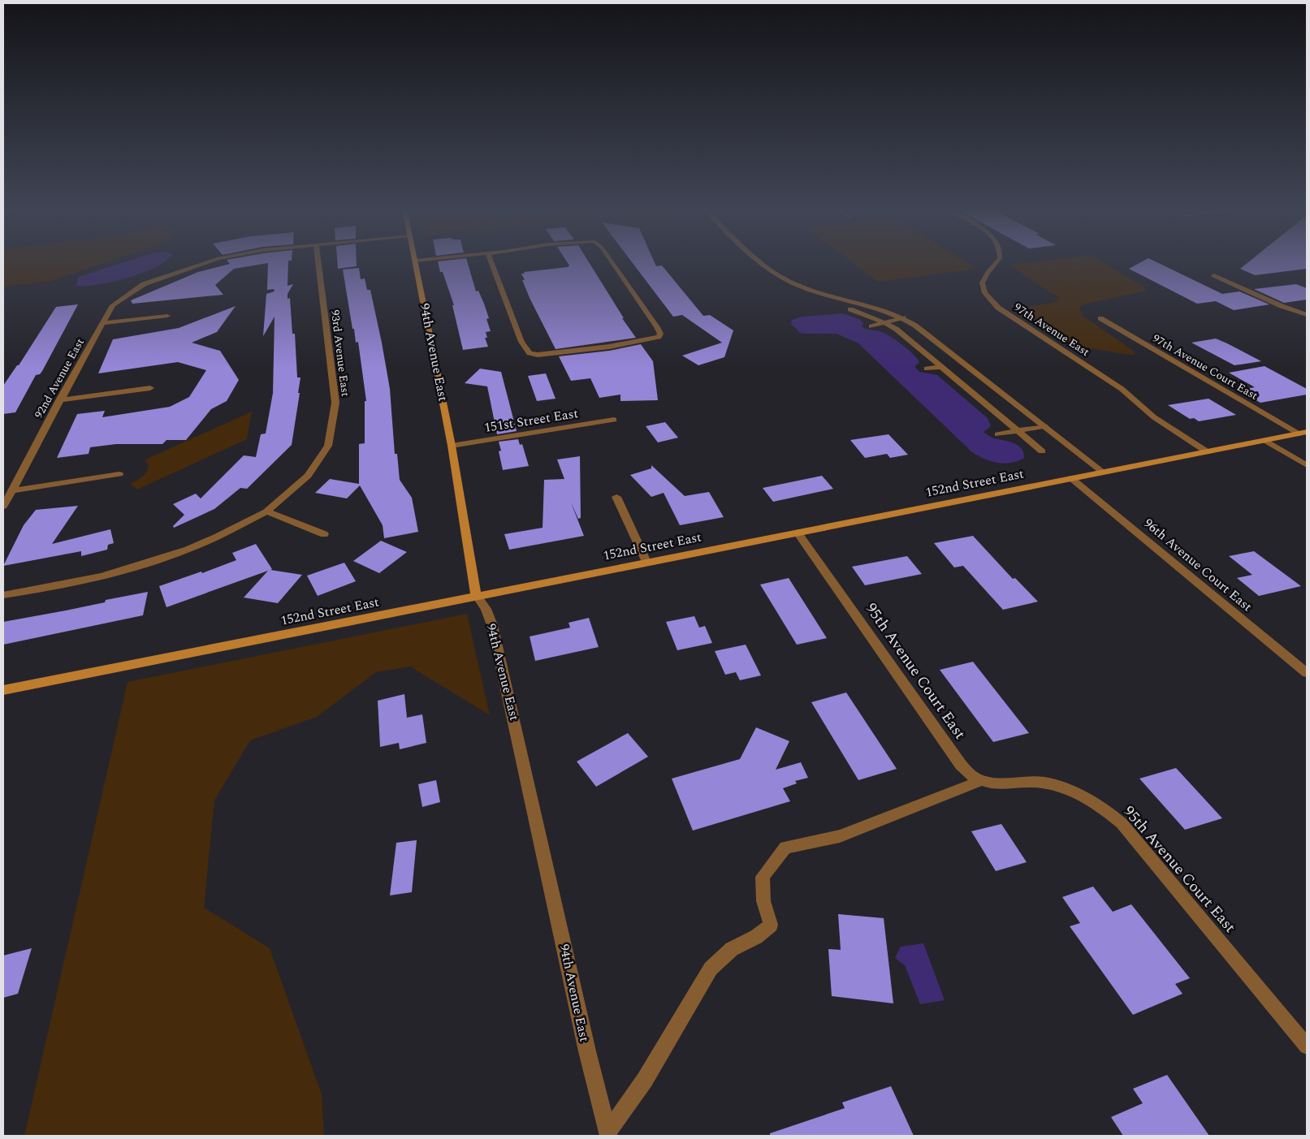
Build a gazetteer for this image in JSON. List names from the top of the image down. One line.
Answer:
{"streets":{"main road":["94th Avenue East","152nd Street East"],"street":["97th Avenue East","93rd Avenue East","97th Avenue Court East","92nd Avenue East","151st Street East","96th Avenue Court East","95th Avenue Court East"]},"crossings":[["97th Avenue East","152nd Street East"],["94th Avenue East","151st Street East"],["94th Avenue East","152nd Street East"],["97th Avenue Court East","152nd Street East"],["152nd Street East","96th Avenue Court East"],["152nd Street East","95th Avenue Court East"]]}
